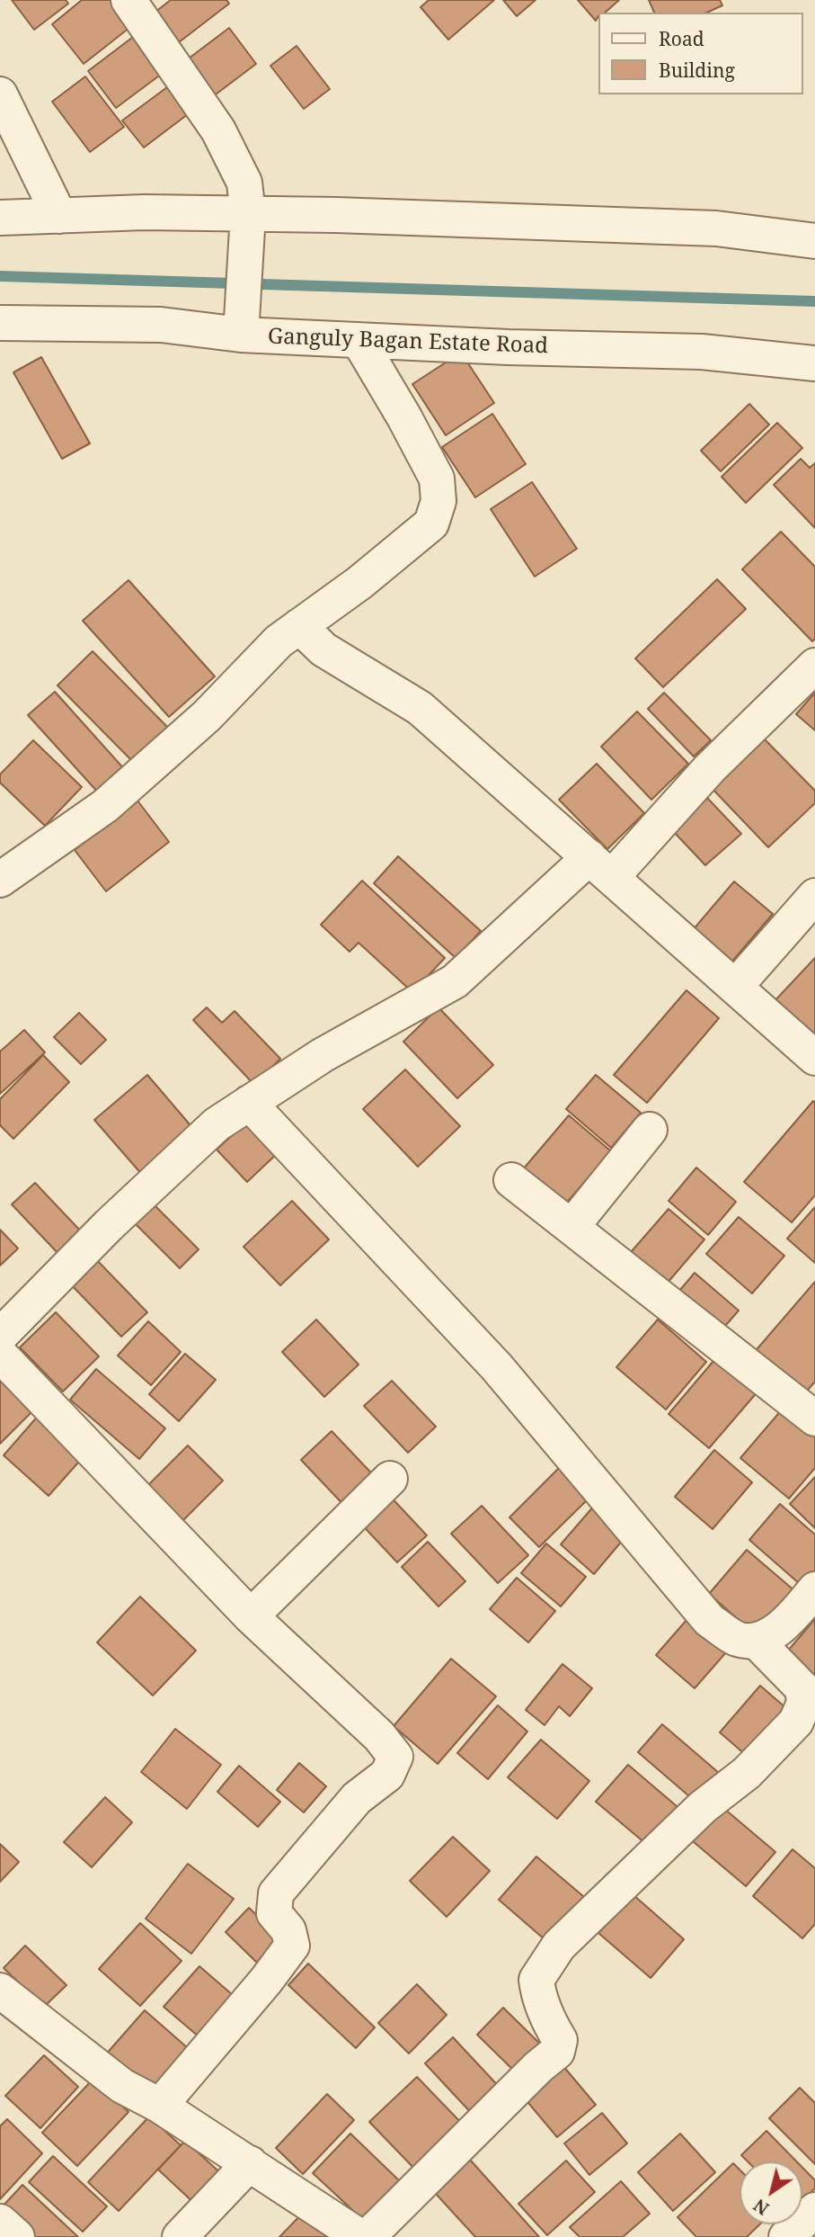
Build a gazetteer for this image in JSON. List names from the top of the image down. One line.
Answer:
{"streets":{"street":["Ganguly Bagan Estate Road"]},"legend":["Road","Building"],"north":"bottom left"}
